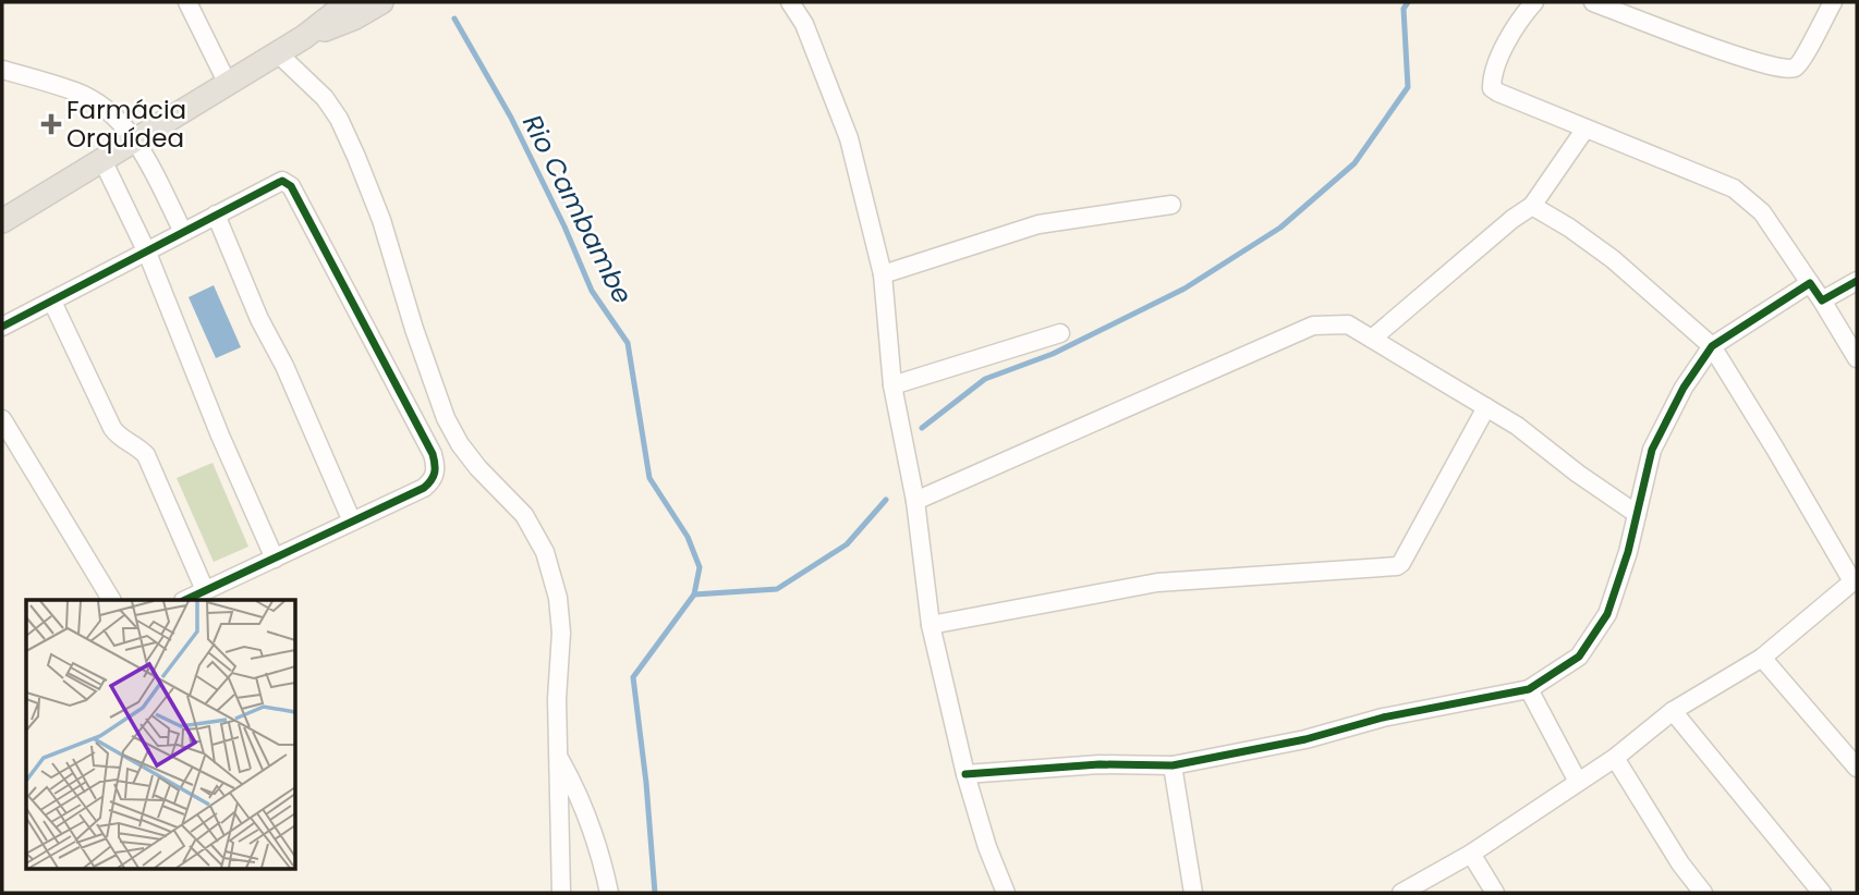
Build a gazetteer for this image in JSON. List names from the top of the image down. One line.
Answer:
{"water":["Rio Cambambe"],"places":{"health":["Farmácia Orquídea"]}}
